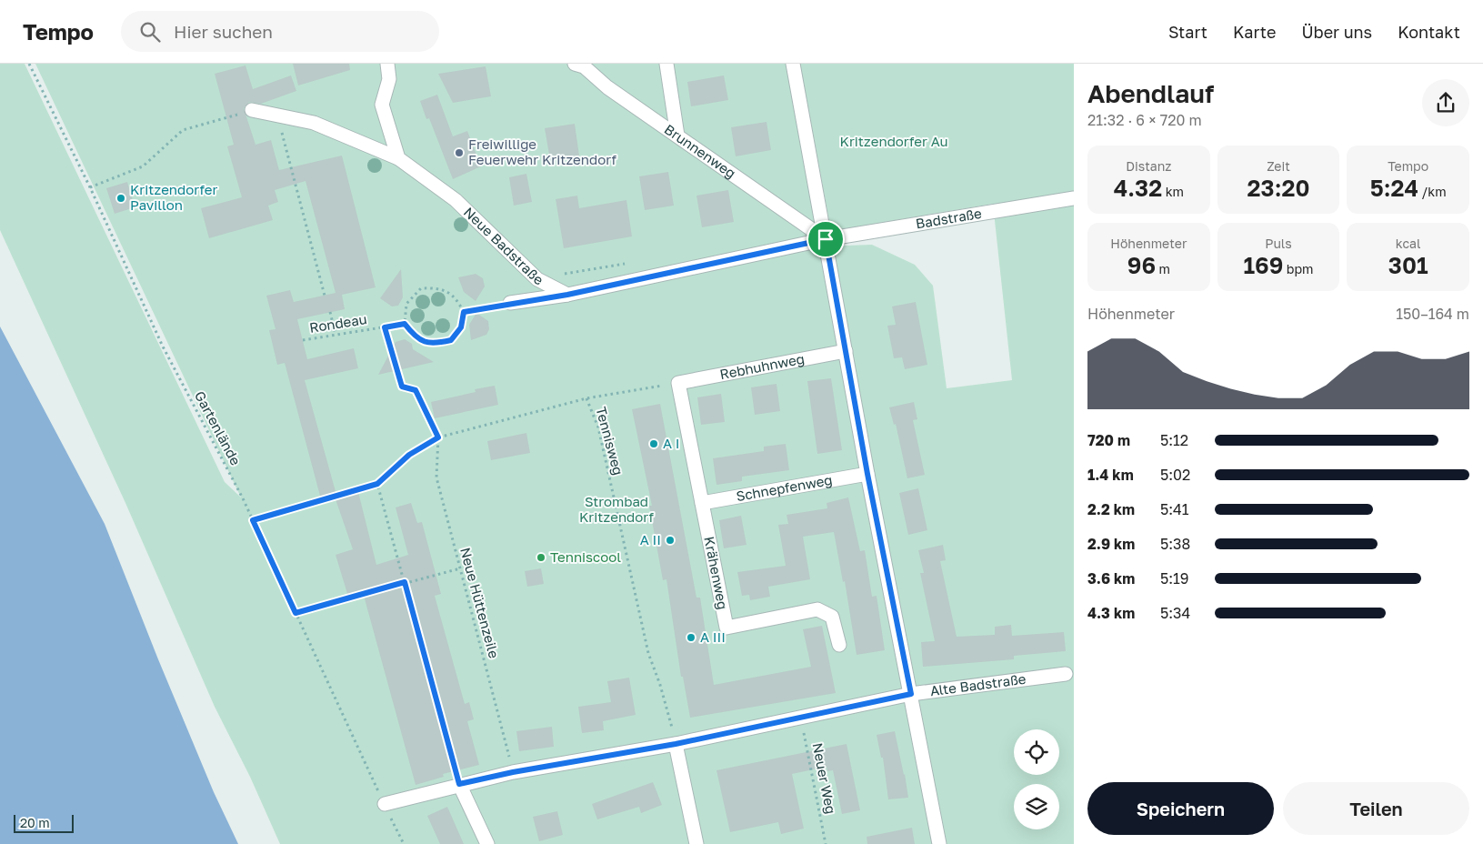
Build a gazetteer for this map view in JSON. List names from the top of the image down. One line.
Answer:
{"streets":{"street":["Brunnenweg","Badstraße","Neue Badstraße","Rebhuhnweg","Schnepfenweg","Krähenweg","Alte Badstraße"],"path":["Rondeau","Gartenlände","Tennisweg","Neue Hüttenzeile","Neuer Weg"]},"crossings":[["Brunnenweg","Badstraße"],["Rebhuhnweg","Krähenweg"],["Gartenlände","Alte Badstraße"],["Tennisweg","Neue Hüttenzeile"],["Tennisweg","Alte Badstraße"],["Schnepfenweg","Krähenweg"],["Neue Hüttenzeile","Alte Badstraße"],["Alte Badstraße","Neuer Weg"]],"parks":["Kritzendorfer Au","Strombad Kritzendorf"],"places":["Freiwillige Feuerwehr Kritzendorf","Kritzendorfer Pavillon","A I","A II","Tenniscool","A III"],"scale_bar":"20 m","page":{"header":"Tempo","search":"Hier suchen","nav":["Start","Karte","Über uns","Kontakt"],"heading":["Abendlauf","21:32 · 6 × 720 m"],"stats":[["Distanz","4.32 km"],["Zeit","23:20"],["Tempo","5:24 /km"],["Höhenmeter","96 m"],["Puls","169 bpm"],["kcal","301"]],"chart":["Höhenmeter","150–164 m"],"list":[{"name":"720 m","note":"5:12"},{"name":"1.4 km","note":"5:02"},{"name":"2.2 km","note":"5:41"},{"name":"2.9 km","note":"5:38"},{"name":"3.6 km","note":"5:19"},{"name":"4.3 km","note":"5:34"}],"buttons":["Speichern","Teilen"],"scale":"20 m"}}
